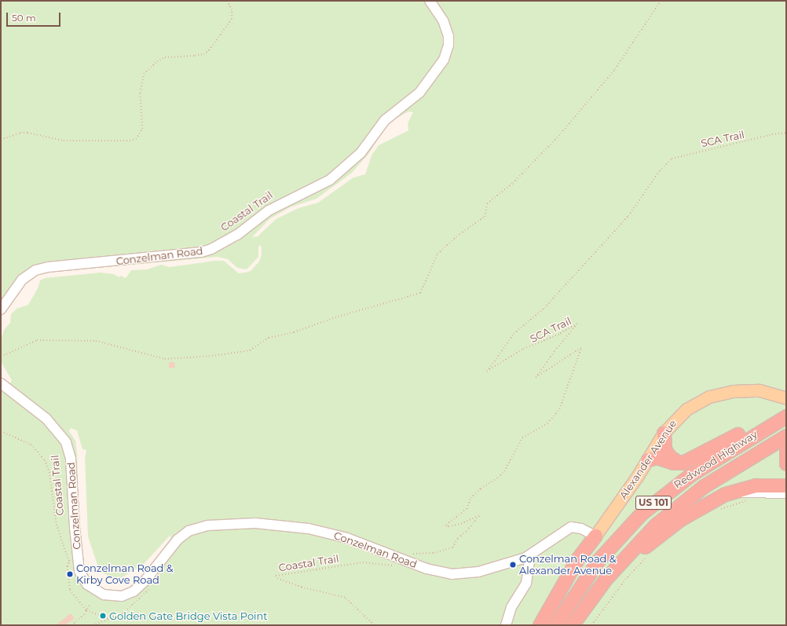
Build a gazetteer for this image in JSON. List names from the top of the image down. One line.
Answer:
{"streets":{"highway":["Redwood Highway","US 101"],"main road":["Alexander Avenue"],"street":["Conzelman Road"],"path":["SCA Trail","Coastal Trail"]},"crossings":[["Coastal Trail","Conzelman Road"],["Conzelman Road","Alexander Avenue"]],"places":["Conzelman Road & Alexander Avenue","Conzelman Road & Kirby Cove Road","Golden Gate Bridge Vista Point"],"scale_bar":"50 m"}
